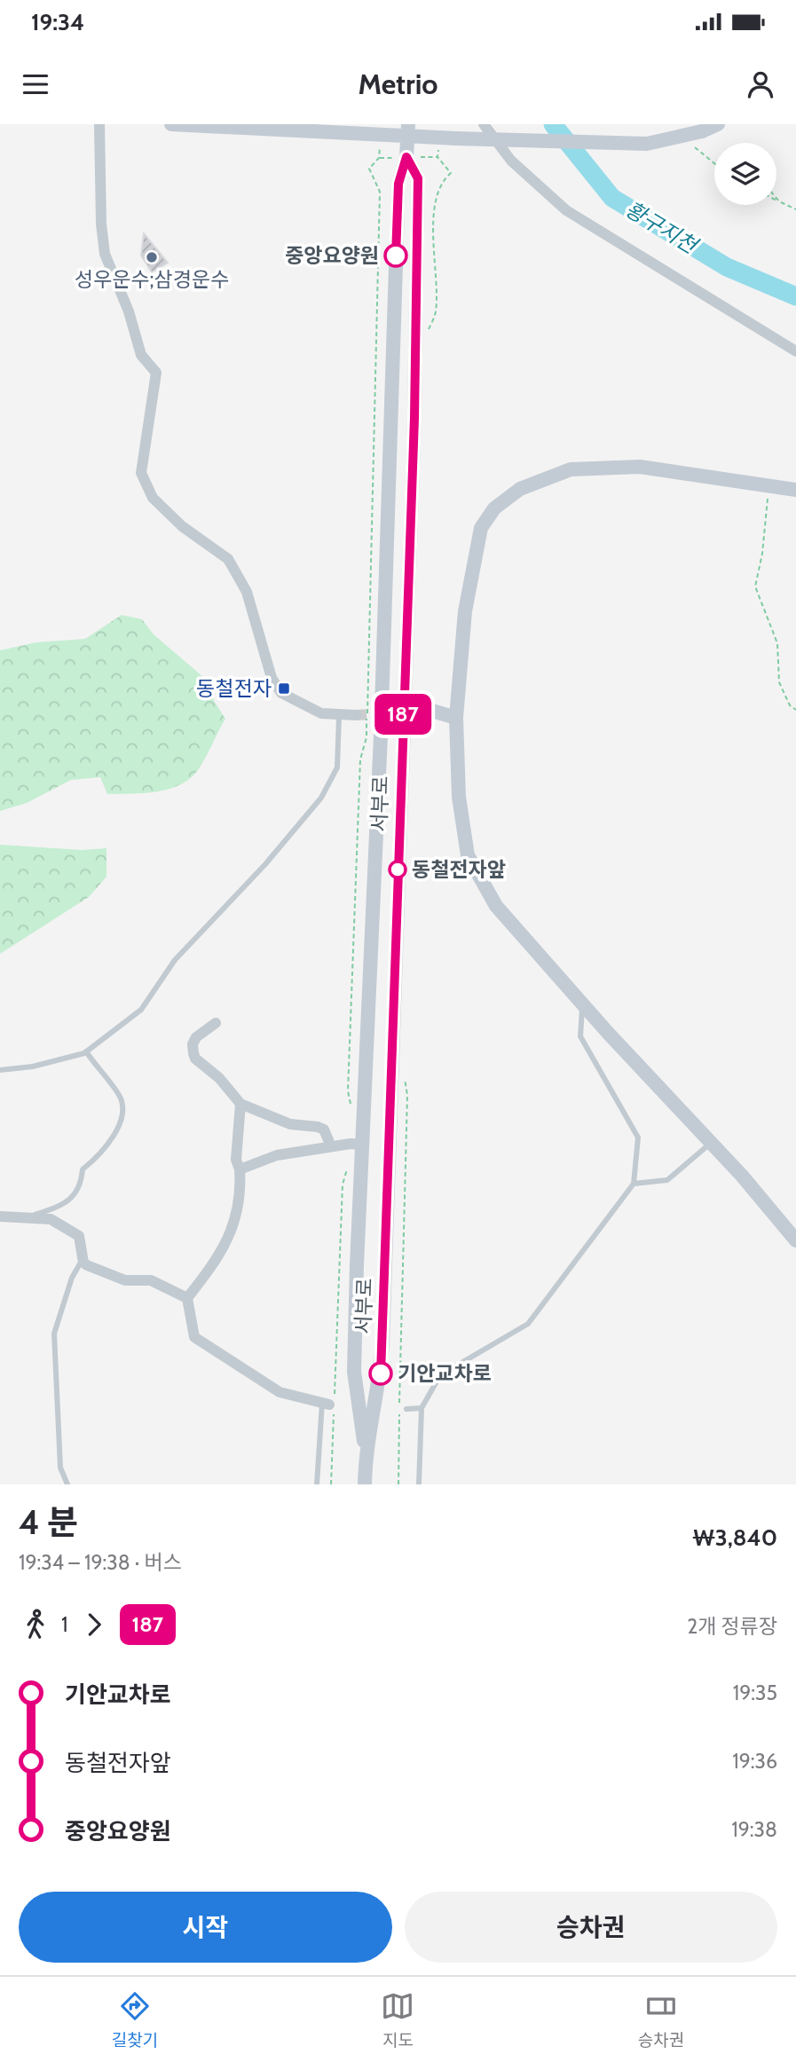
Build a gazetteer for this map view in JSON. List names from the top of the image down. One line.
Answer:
{"streets":{"main road":["서부로"]},"water":["황구지천"],"places":{"other":["중앙요양원","성우운수;삼경운수","동철전자앞","기안교차로"],"transit":["동철전자"]},"lines":["bus line 187"],"page":{"status":"19:34","header":"Metrio","on_map":"187","heading":["4 분","19:34 – 19:38 · 버스","₩3,840"],"legs":["1","187","2개 정류장"],"list":[{"name":"기안교차로","value":"19:35"},{"name":"동철전자앞","value":"19:36"},{"name":"중앙요양원","value":"19:38"}],"buttons":["시작","승차권"],"tabs":["길찾기","지도","승차권"]}}
